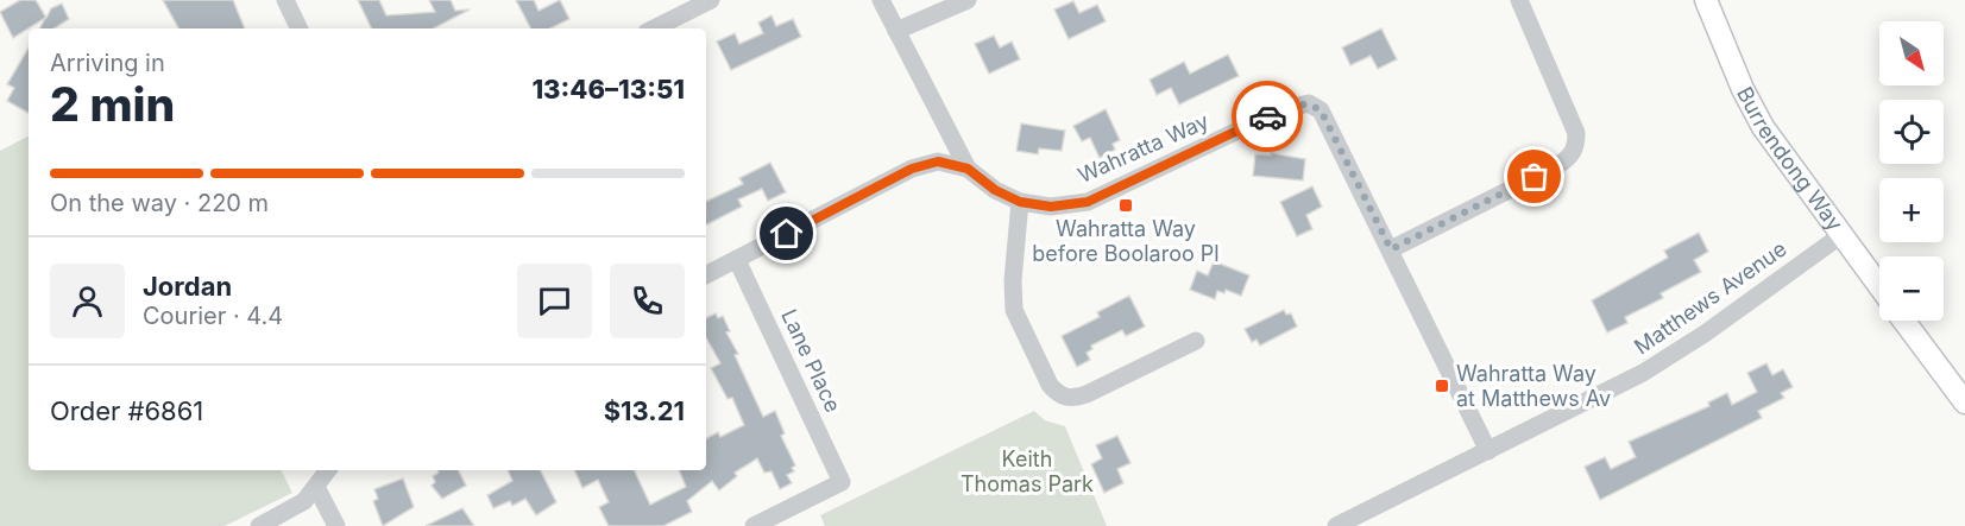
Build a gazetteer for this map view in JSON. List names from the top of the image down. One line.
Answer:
{"streets":{"main road":["Burrendong Way"],"street":["Wahratta Way","Matthews Avenue","Lane Place"]},"crossings":[["Wahratta Way","Matthews Avenue"],["Burrendong Way","Matthews Avenue"]],"parks":["Keith Thomas Park"],"places":{"transit":["Wahratta Way before Boolaroo Pl","Wahratta Way at Matthews Av"]},"north":"bottom right","page":{"map_buttons":["+","−"],"heading":["2 min","Arriving in","13:46–13:51"],"panel":["Jordan","Courier · 4.4","Order #6861","$13.21"],"bar":"On the way · 220 m"}}
